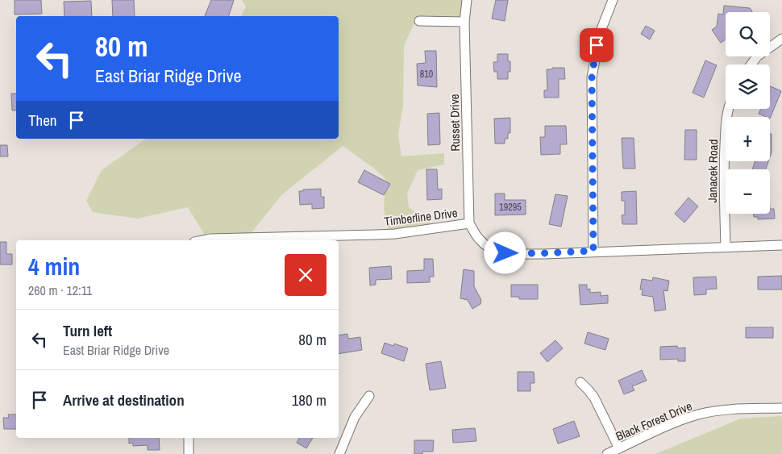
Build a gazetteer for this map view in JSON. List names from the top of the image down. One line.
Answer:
{"streets":{"street":["Russet Drive","Janacek Road","Timberline Drive","Black Forest Drive"]},"crossings":[["Russet Drive","Timberline Drive"],["Janacek Road","Timberline Drive"]],"house_numbers":["810","19295"],"page":{"map_buttons":["+","−"],"turn":["80 m","East Briar Ridge Drive"],"then":"Then","heading":["4 min","260 m · 12:11"],"list":[{"name":"Turn left","note":"East Briar Ridge Drive","value":"80 m"},{"name":"Arrive at destination","value":"180 m"}]}}
